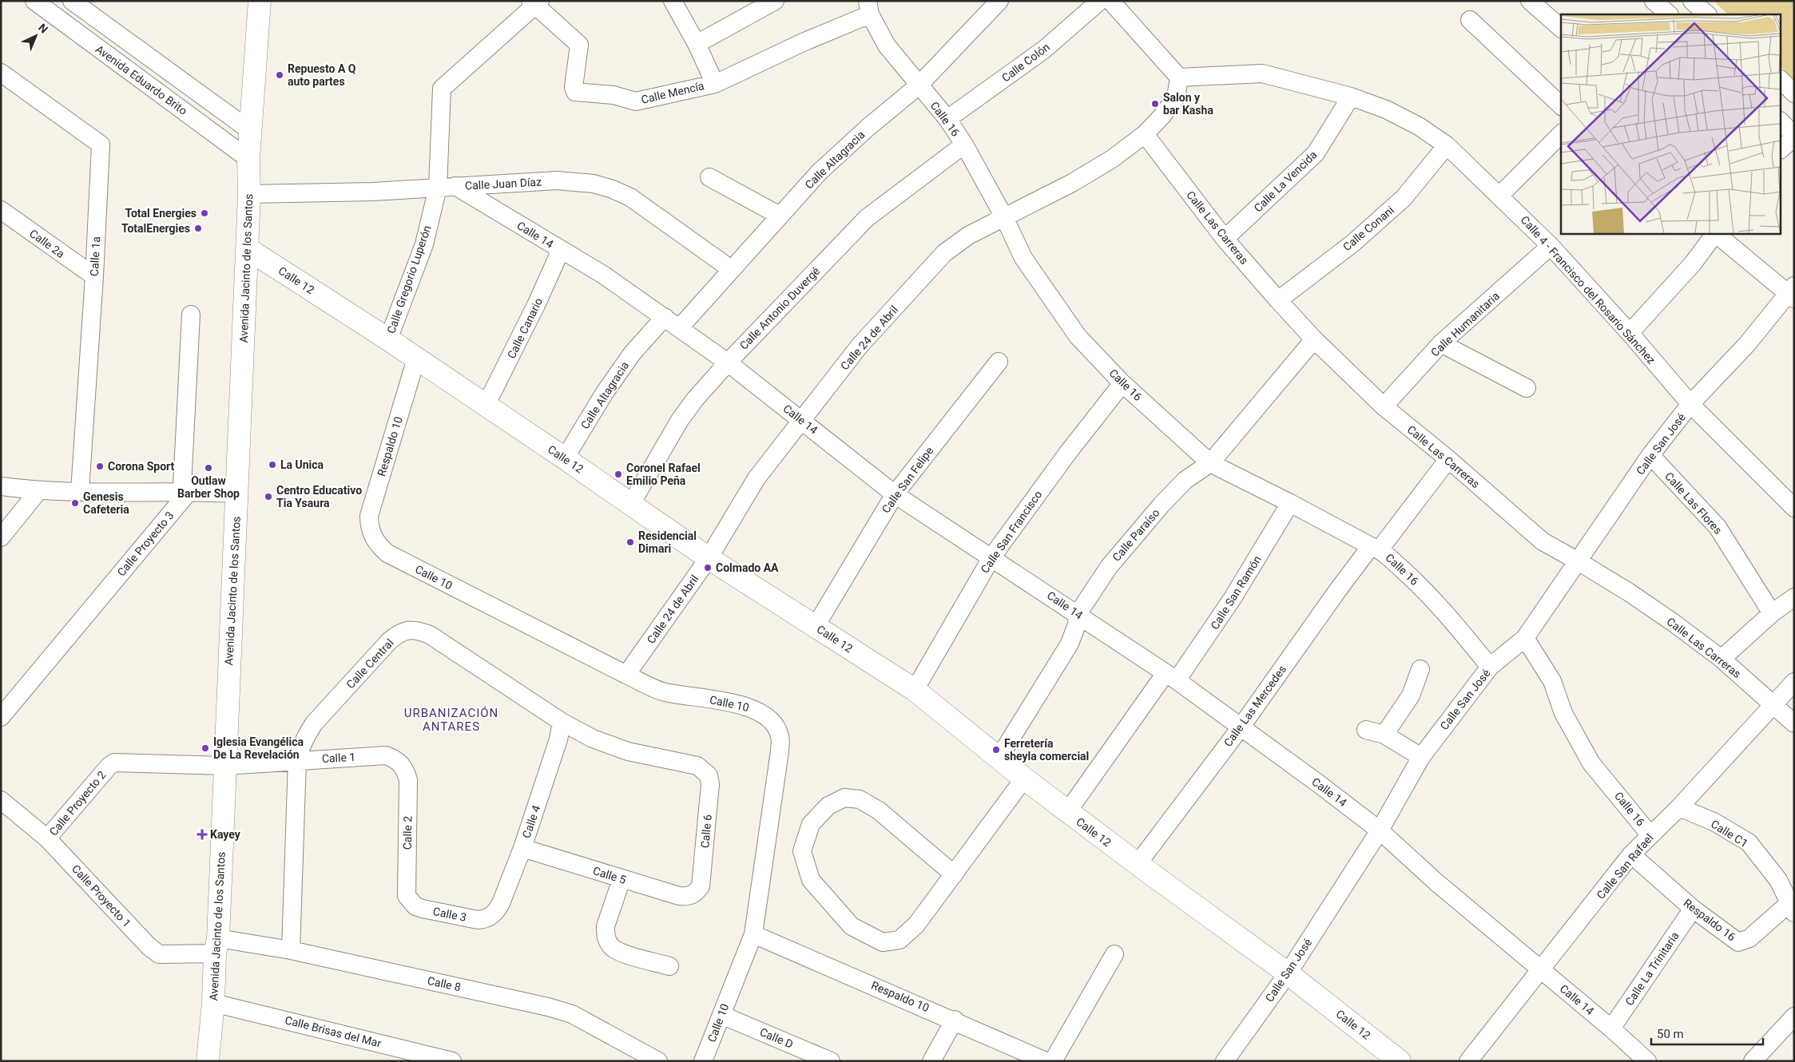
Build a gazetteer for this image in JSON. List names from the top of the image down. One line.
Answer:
{"streets":{"main road":["Avenida Jacinto de los Santos","Calle 12"],"street":["Calle Colón","Avenida Eduardo Brito","Calle Mencía","Calle 16","Calle Altagracia","Calle La Vencida","Calle Juan Díaz","Calle Las Carreras","Calle Conani","Calle 14","Calle 2a","Calle 1a","Calle Gregorio Luperón","Calle 4 - Francisco del Rosario Sánchez","Calle Antonio Duvergé","Calle Humanitaria","Calle Canario","Calle 24 de Abril","Calle San José","Respaldo 10","Calle San Felipe","Calle Las Flores","Calle San Francisco","Calle Paraíso","Calle Proyecto 3","Calle 10","Calle San Ramón","Calle Central","Calle Las Mercedes","Calle 1","Calle Proyecto 2","Calle 4","Calle 6","Calle 2","Calle C1","Calle San Rafael","Calle 5","Calle Proyecto 1","Calle 3","Respaldo 16","Calle La Trinitaria","Calle 8","Calle Brisas del Mar","Calle D"]},"crossings":[["Calle Colón","Calle 16"],["Avenida Eduardo Brito","Avenida Jacinto de los Santos"],["Calle Mencía","Calle 16"],["Calle Mencía","Calle Gregorio Luperón"],["Calle 16","Calle Altagracia"],["Calle 16","Calle Antonio Duvergé"],["Calle 16","Calle 24 de Abril"],["Calle 16","Calle San José"],["Calle 16","Calle San Francisco"],["Calle 16","Calle Paraíso"],["Calle 16","Calle San Ramón"],["Calle 16","Calle Las Mercedes"],["Calle 16","Calle San Rafael"],["Calle Altagracia","Calle Juan Díaz"],["Calle Altagracia","Calle 14"],["Calle Altagracia","Calle 12"],["Calle La Vencida","Calle Las Carreras"],["Calle La Vencida","Calle 4 - Francisco del Rosario Sánchez"],["Calle Juan Díaz","Calle 14"],["Calle Juan Díaz","Avenida Jacinto de los Santos"],["Calle Juan Díaz","Calle Gregorio Luperón"],["Calle Las Carreras","Calle Conani"],["Calle Las Carreras","Calle Humanitaria"],["Calle Las Carreras","Calle 24 de Abril"],["Calle Las Carreras","Calle San José"],["Calle Las Carreras","Calle Paraíso"],["Calle Las Carreras","Calle Las Mercedes"],["Calle Las Carreras","Calle San Rafael"],["Calle Conani","Calle 4 - Francisco del Rosario Sánchez"],["Calle 14","Calle Gregorio Luperón"],["Calle 14","Calle Antonio Duvergé"],["Calle 14","Calle Canario"],["Calle 14","Calle 24 de Abril"],["Calle 14","Calle San José"],["Calle 14","Calle San Felipe"],["Calle 14","Calle San Francisco"],["Calle 14","Calle Paraíso"],["Calle 14","Calle San Ramón"],["Calle 14","Calle Las Mercedes"],["Calle 14","Calle San Rafael"],["Calle 14","Calle La Trinitaria"],["Calle 2a","Calle 1a"],["Avenida Jacinto de los Santos","Calle 12"],["Avenida Jacinto de los Santos","Calle 1"],["Avenida Jacinto de los Santos","Calle Proyecto 2"],["Avenida Jacinto de los Santos","Calle Proyecto 1"],["Avenida Jacinto de los Santos","Calle 8"],["Avenida Jacinto de los Santos","Calle Brisas del Mar"],["Calle Gregorio Luperón","Calle 12"],["Calle 12","Calle Antonio Duvergé"],["Calle 12","Calle Canario"],["Calle 12","Calle 24 de Abril"],["Calle 12","Calle San José"],["Calle 12","Respaldo 10"],["Calle 12","Calle San Felipe"],["Calle 12","Calle San Francisco"],["Calle 12","Calle Paraíso"],["Calle 12","Calle San Ramón"],["Calle 12","Calle Las Mercedes"],["Calle 4 - Francisco del Rosario Sánchez","Calle Humanitaria"],["Calle 4 - Francisco del Rosario Sánchez","Calle 24 de Abril"],["Calle 4 - Francisco del Rosario Sánchez","Calle San José"],["Calle 24 de Abril","Calle 10"],["Calle San José","Calle Las Flores"],["Respaldo 10","Calle 10"],["Calle 10","Calle D"],["Calle Central","Calle 1"],["Calle Central","Calle 4"],["Calle Central","Calle 6"],["Calle Central","Calle 8"],["Calle 1","Calle Proyecto 2"],["Calle 1","Calle 2"],["Calle Proyecto 2","Calle Proyecto 1"],["Calle 4","Calle 5"],["Calle 4","Calle 3"],["Calle 6","Calle 5"],["Calle 2","Calle 3"],["Calle C1","Calle San Rafael"],["Calle C1","Respaldo 16"],["Calle San Rafael","Respaldo 16"],["Calle Proyecto 1","Calle 8"],["Respaldo 16","Calle La Trinitaria"]],"districts":["URBANIZACIÓN ANTARES"],"places":{"other":["Repuesto A Q auto partes","Salon y bar Kasha","Total Energies","TotalEnergies","La Unica","Corona Sport","Outlaw Barber Shop","Coronel Rafael Emilio Peña","Centro Educativo Tia Ysaura","Genesis Cafeteria","Residencial Dimari","Colmado AA","Iglesia Evangélica De La Revelación","Ferretería sheyla comercial"],"health":["Kayey"]},"scale_bar":"50 m","north":"top right"}
